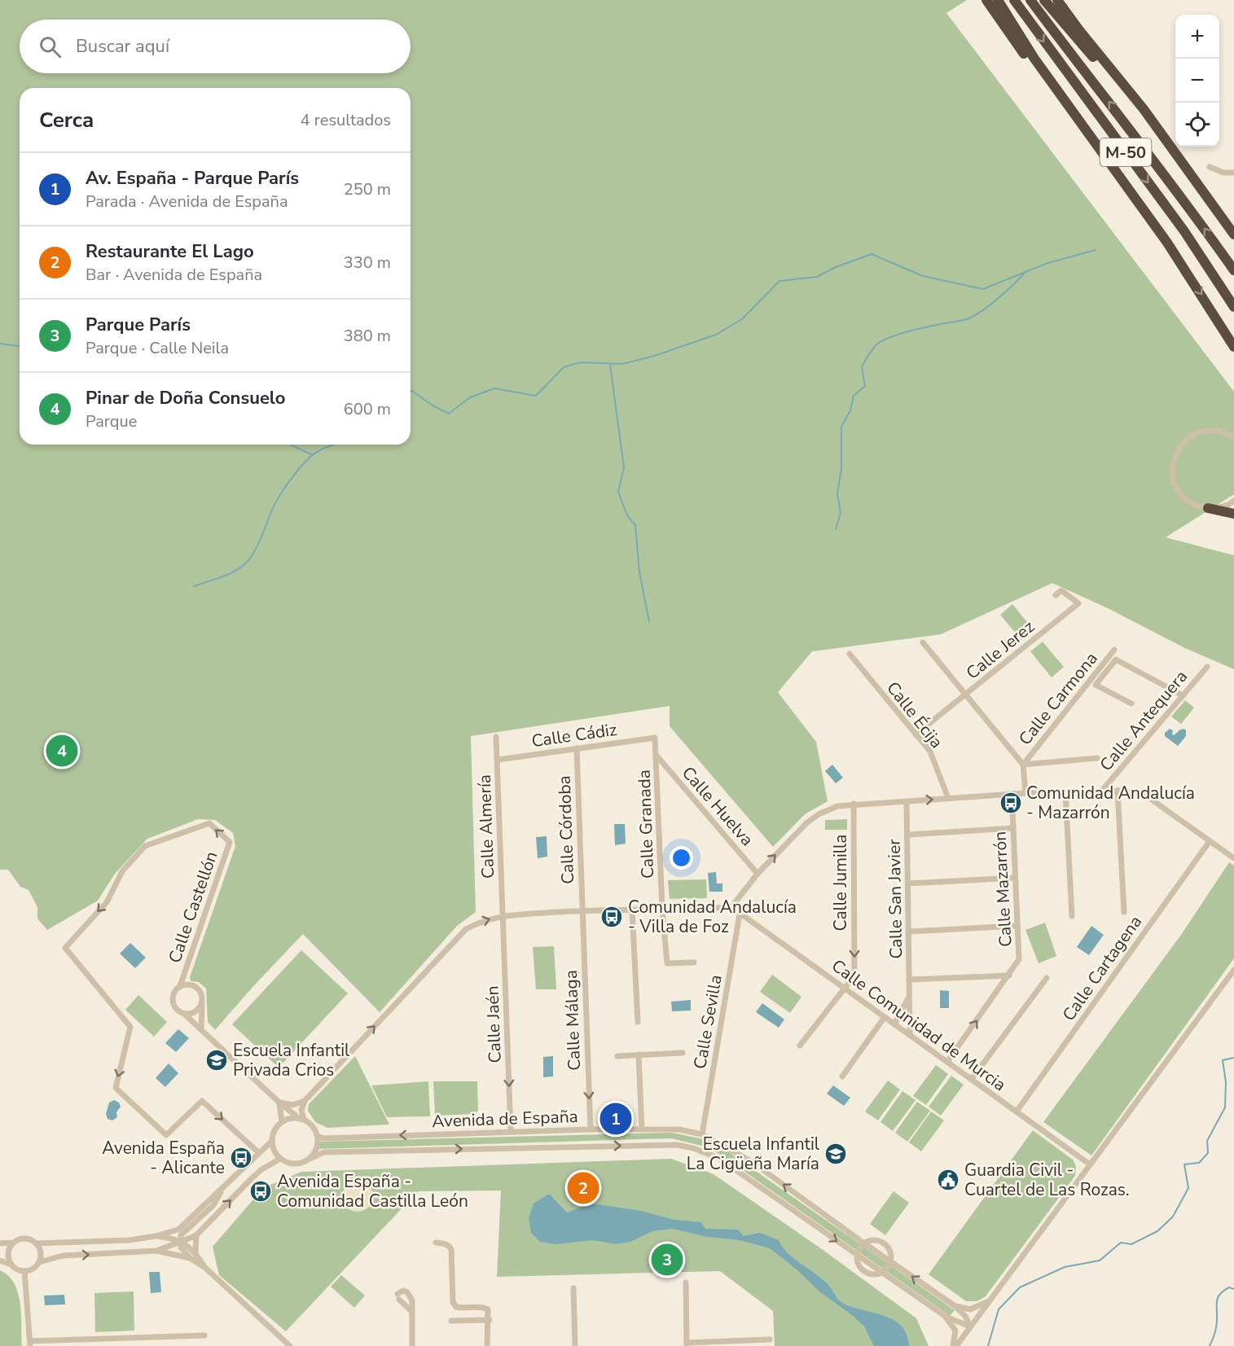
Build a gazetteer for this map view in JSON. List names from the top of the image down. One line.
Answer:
{"streets":{"highway":["M-50"],"street":["Calle Jerez","Calle Carmona","Calle Écija","Calle Antequera","Calle Cádiz","Calle Huelva","Calle Granada","Calle Almería","Calle Córdoba","Calle Jumilla","Calle Mazarrón","Calle San Javier","Calle Castellón","Calle Cartagena","Calle Málaga","Calle Sevilla","Calle Jaén","Calle Comunidad de Murcia","Avenida de España"]},"crossings":[["Calle Jerez","Calle Écija"],["Calle Cádiz","Calle Granada"],["Calle Cádiz","Calle Almería"],["Calle Cádiz","Calle Córdoba"],["Calle Huelva","Calle Granada"],["Calle Almería","Calle Jaén"],["Calle Córdoba","Calle Málaga"],["Calle Jumilla","Calle Comunidad de Murcia"],["Calle Mazarrón","Calle Comunidad de Murcia"],["Calle San Javier","Calle Comunidad de Murcia"],["Calle Cartagena","Calle Comunidad de Murcia"],["Calle Málaga","Avenida de España"],["Calle Sevilla","Calle Comunidad de Murcia"],["Calle Sevilla","Avenida de España"],["Calle Jaén","Avenida de España"]],"one_way":["Calle Jumilla","Calle Málaga","Calle Jaén"],"places":{"bus stop":["Comunidad Andalucía - Mazarrón","Comunidad Andalucía - Villa de Foz","Avenida España - Alicante","Avenida España - Comunidad Castilla León"],"school or university":["Escuela Infantil Privada Crios","Escuela Infantil La Cigüeña María"],"public building":["Guardia Civil - Cuartel de Las Rozas."]},"page":{"map_buttons":["+","−"],"search":"Buscar aquí","heading":["Cerca","4 resultados"],"list":[{"mark":"1","name":"Av. España - Parque París","note":"Parada · Avenida de España","value":"250 m"},{"mark":"2","name":"Restaurante El Lago","note":"Bar · Avenida de España","value":"330 m"},{"mark":"3","name":"Parque París","note":"Parque · Calle Neila","value":"380 m"},{"mark":"4","name":"Pinar de Doña Consuelo","note":"Parque","value":"600 m"}],"pins":["4","1","2","3"]}}
